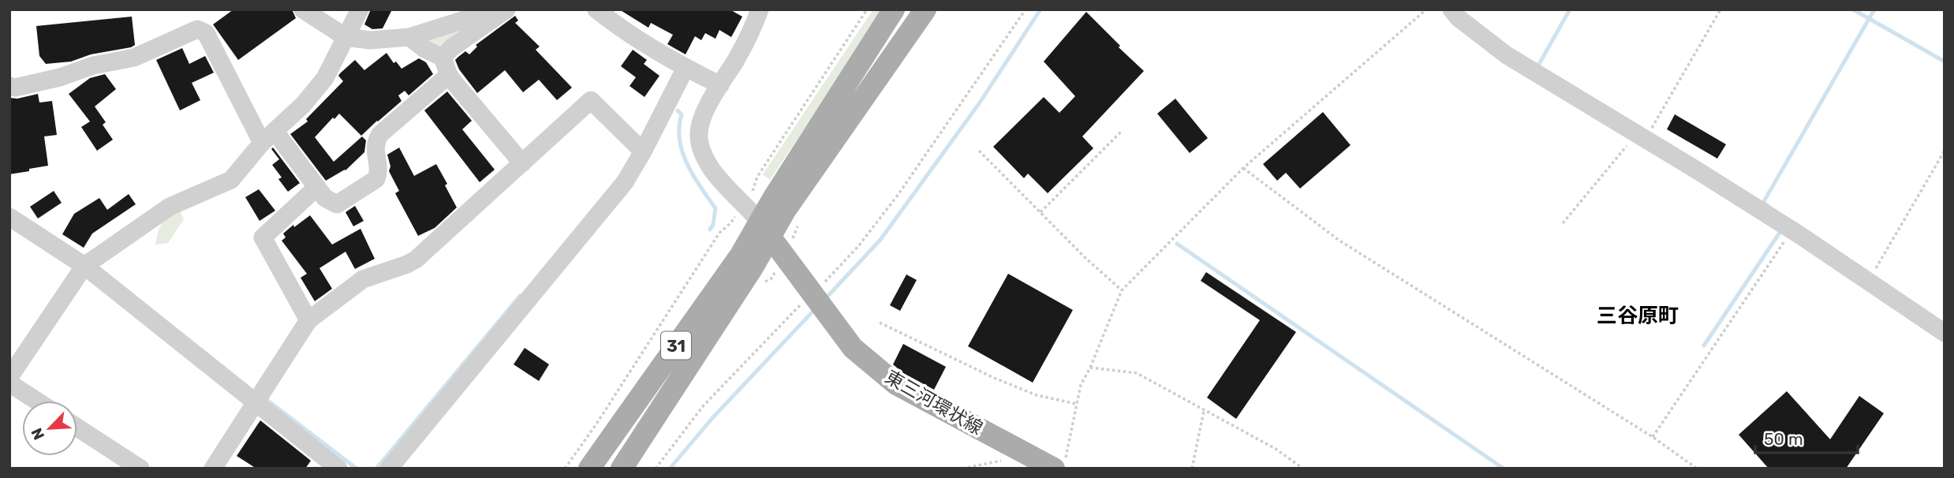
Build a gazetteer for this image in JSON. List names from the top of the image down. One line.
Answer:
{"streets":{"main road":["31","東三河環状線"]},"crossings":[["31","東三河環状線"]],"districts":["三谷原町"],"scale_bar":"50 m","north":"bottom left"}
